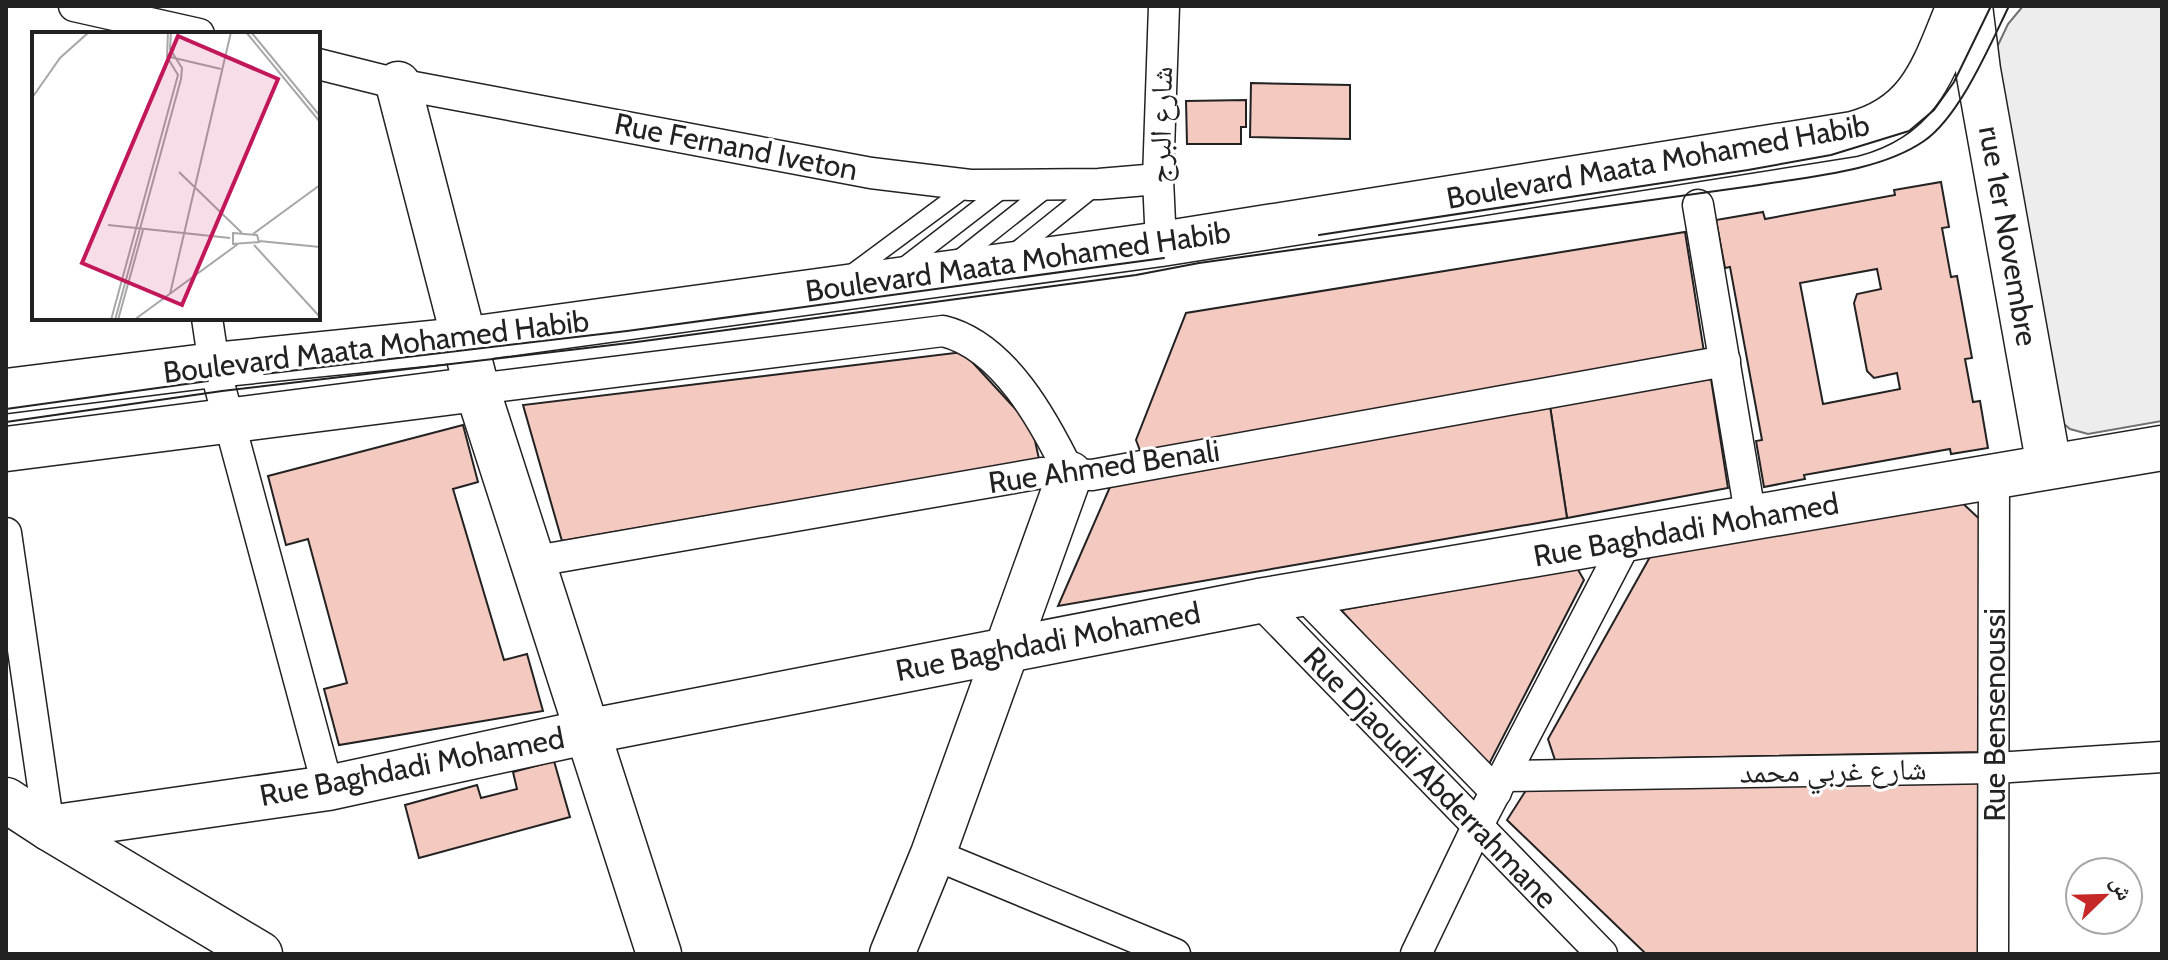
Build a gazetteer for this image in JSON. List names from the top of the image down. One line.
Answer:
{"streets":{"main road":["Boulevard Maata Mohamed Habib","rue 1er Novembre","Rue Baghdadi Mohamed"],"street":["شارع البرج","Rue Fernand Iveton","Rue Ahmed Benali","Rue Bensenoussi","شارع غربي محمد","Rue Djaoudi Abderrahmane"]},"crossings":[["شارع البرج","Rue Fernand Iveton"],["شارع البرج","Boulevard Maata Mohamed Habib"],["rue 1er Novembre","Rue Baghdadi Mohamed"],["Rue Baghdadi Mohamed","Rue Bensenoussi"],["Rue Baghdadi Mohamed","Rue Djaoudi Abderrahmane"],["Rue Bensenoussi","شارع غربي محمد"]],"north":"top right"}
